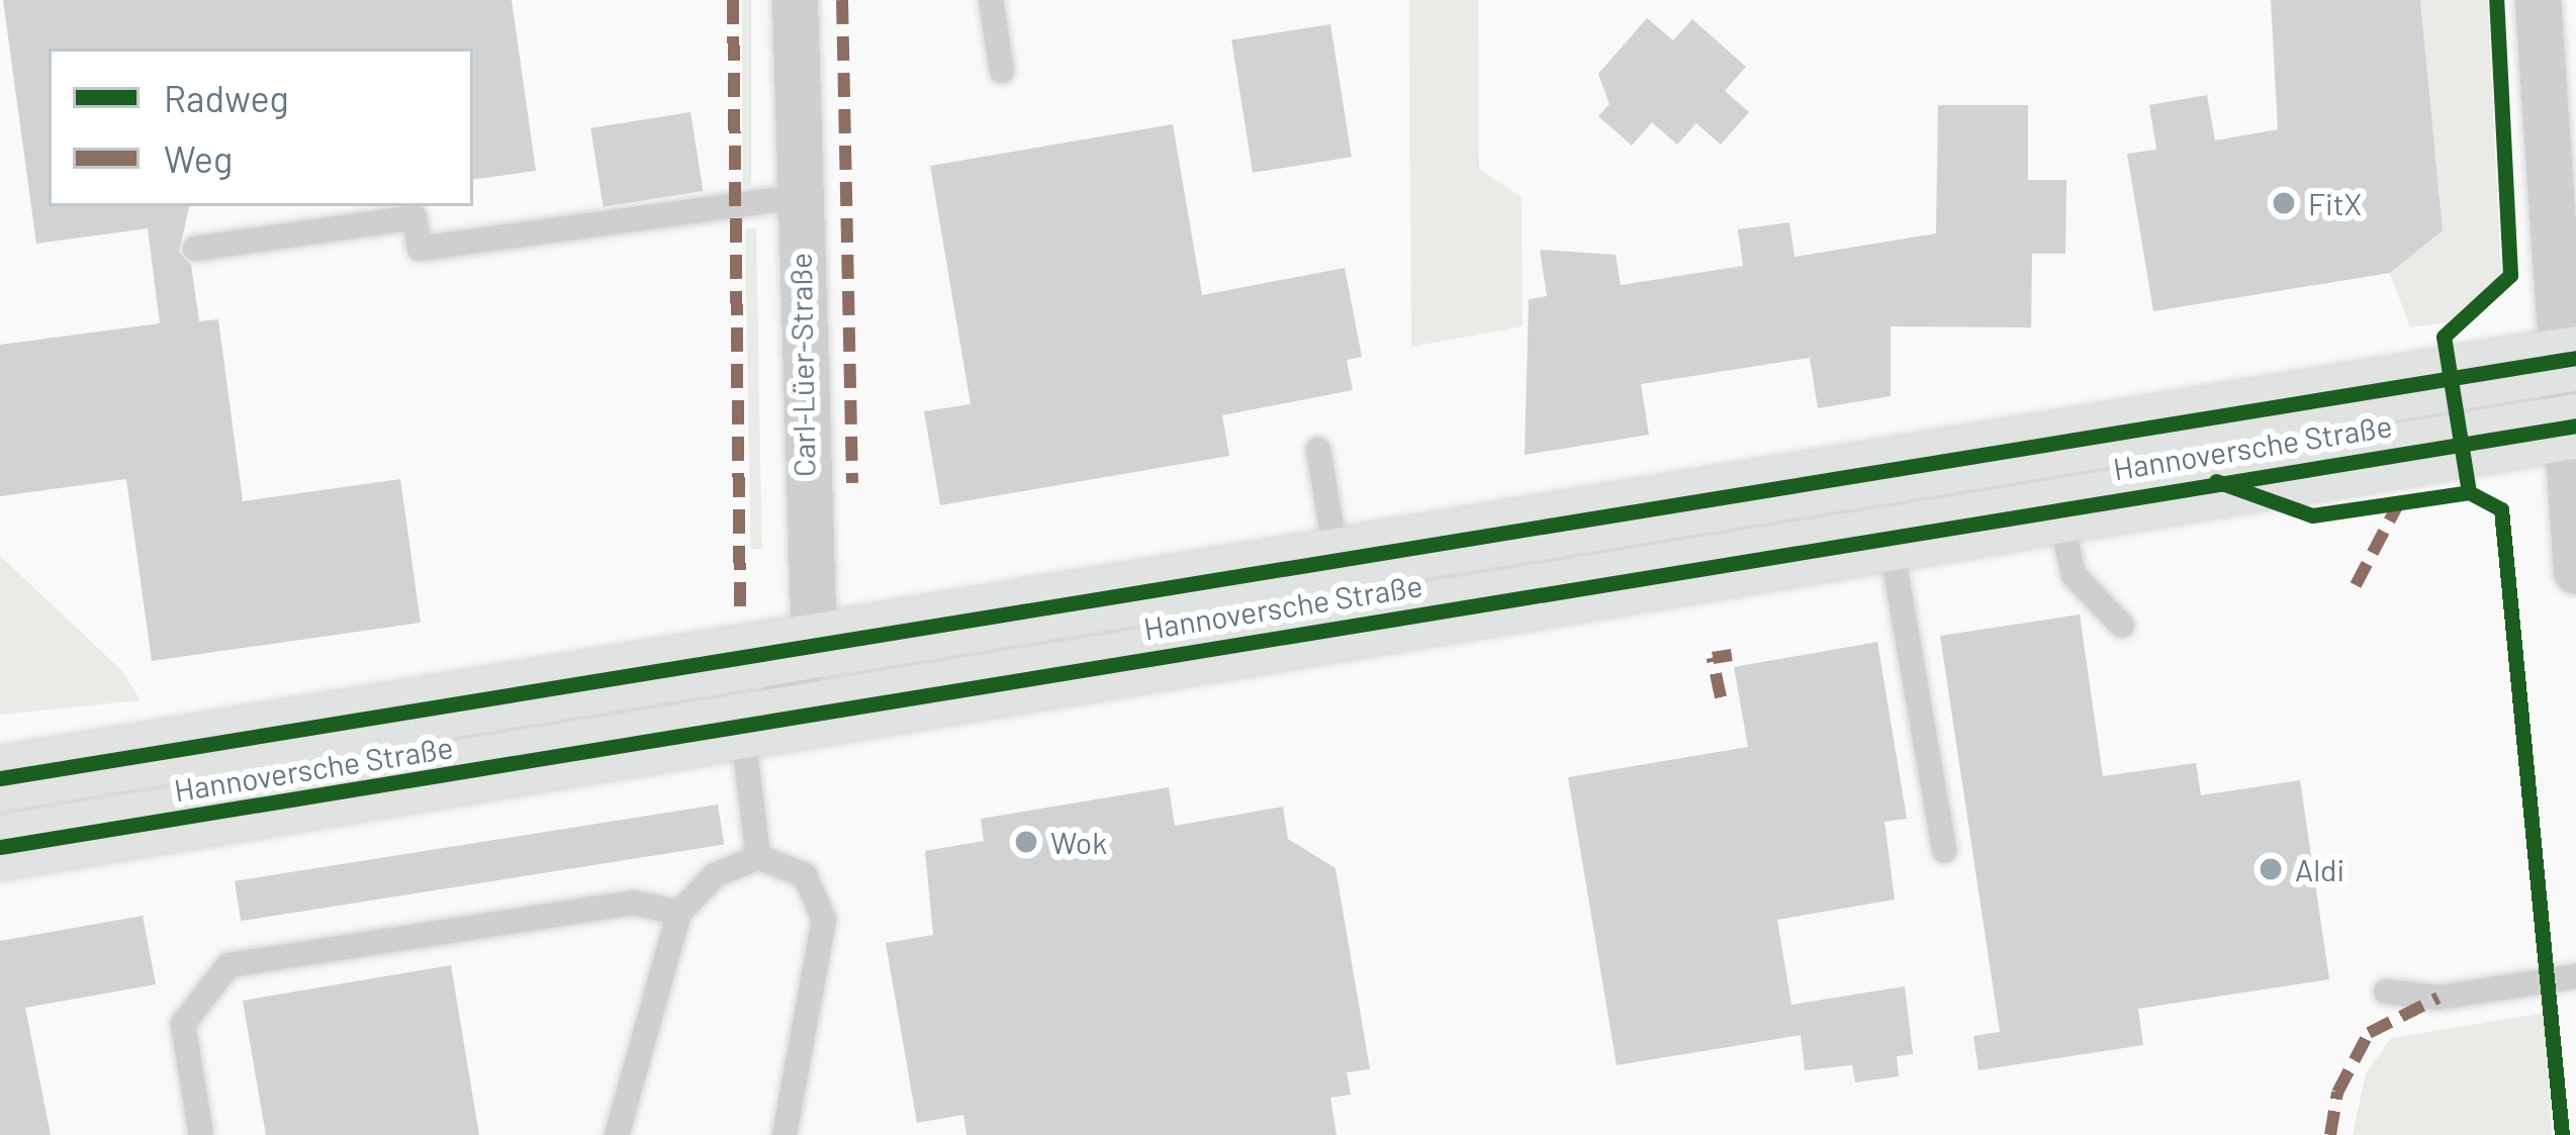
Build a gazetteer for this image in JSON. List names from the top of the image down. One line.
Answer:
{"streets":{"main road":["Hannoversche Straße"],"street":["Carl-Lüer-Straße"]},"crossings":[["Carl-Lüer-Straße","Hannoversche Straße"]],"places":["FitX","Wok","Aldi"],"legend":["Radweg","Weg"]}
